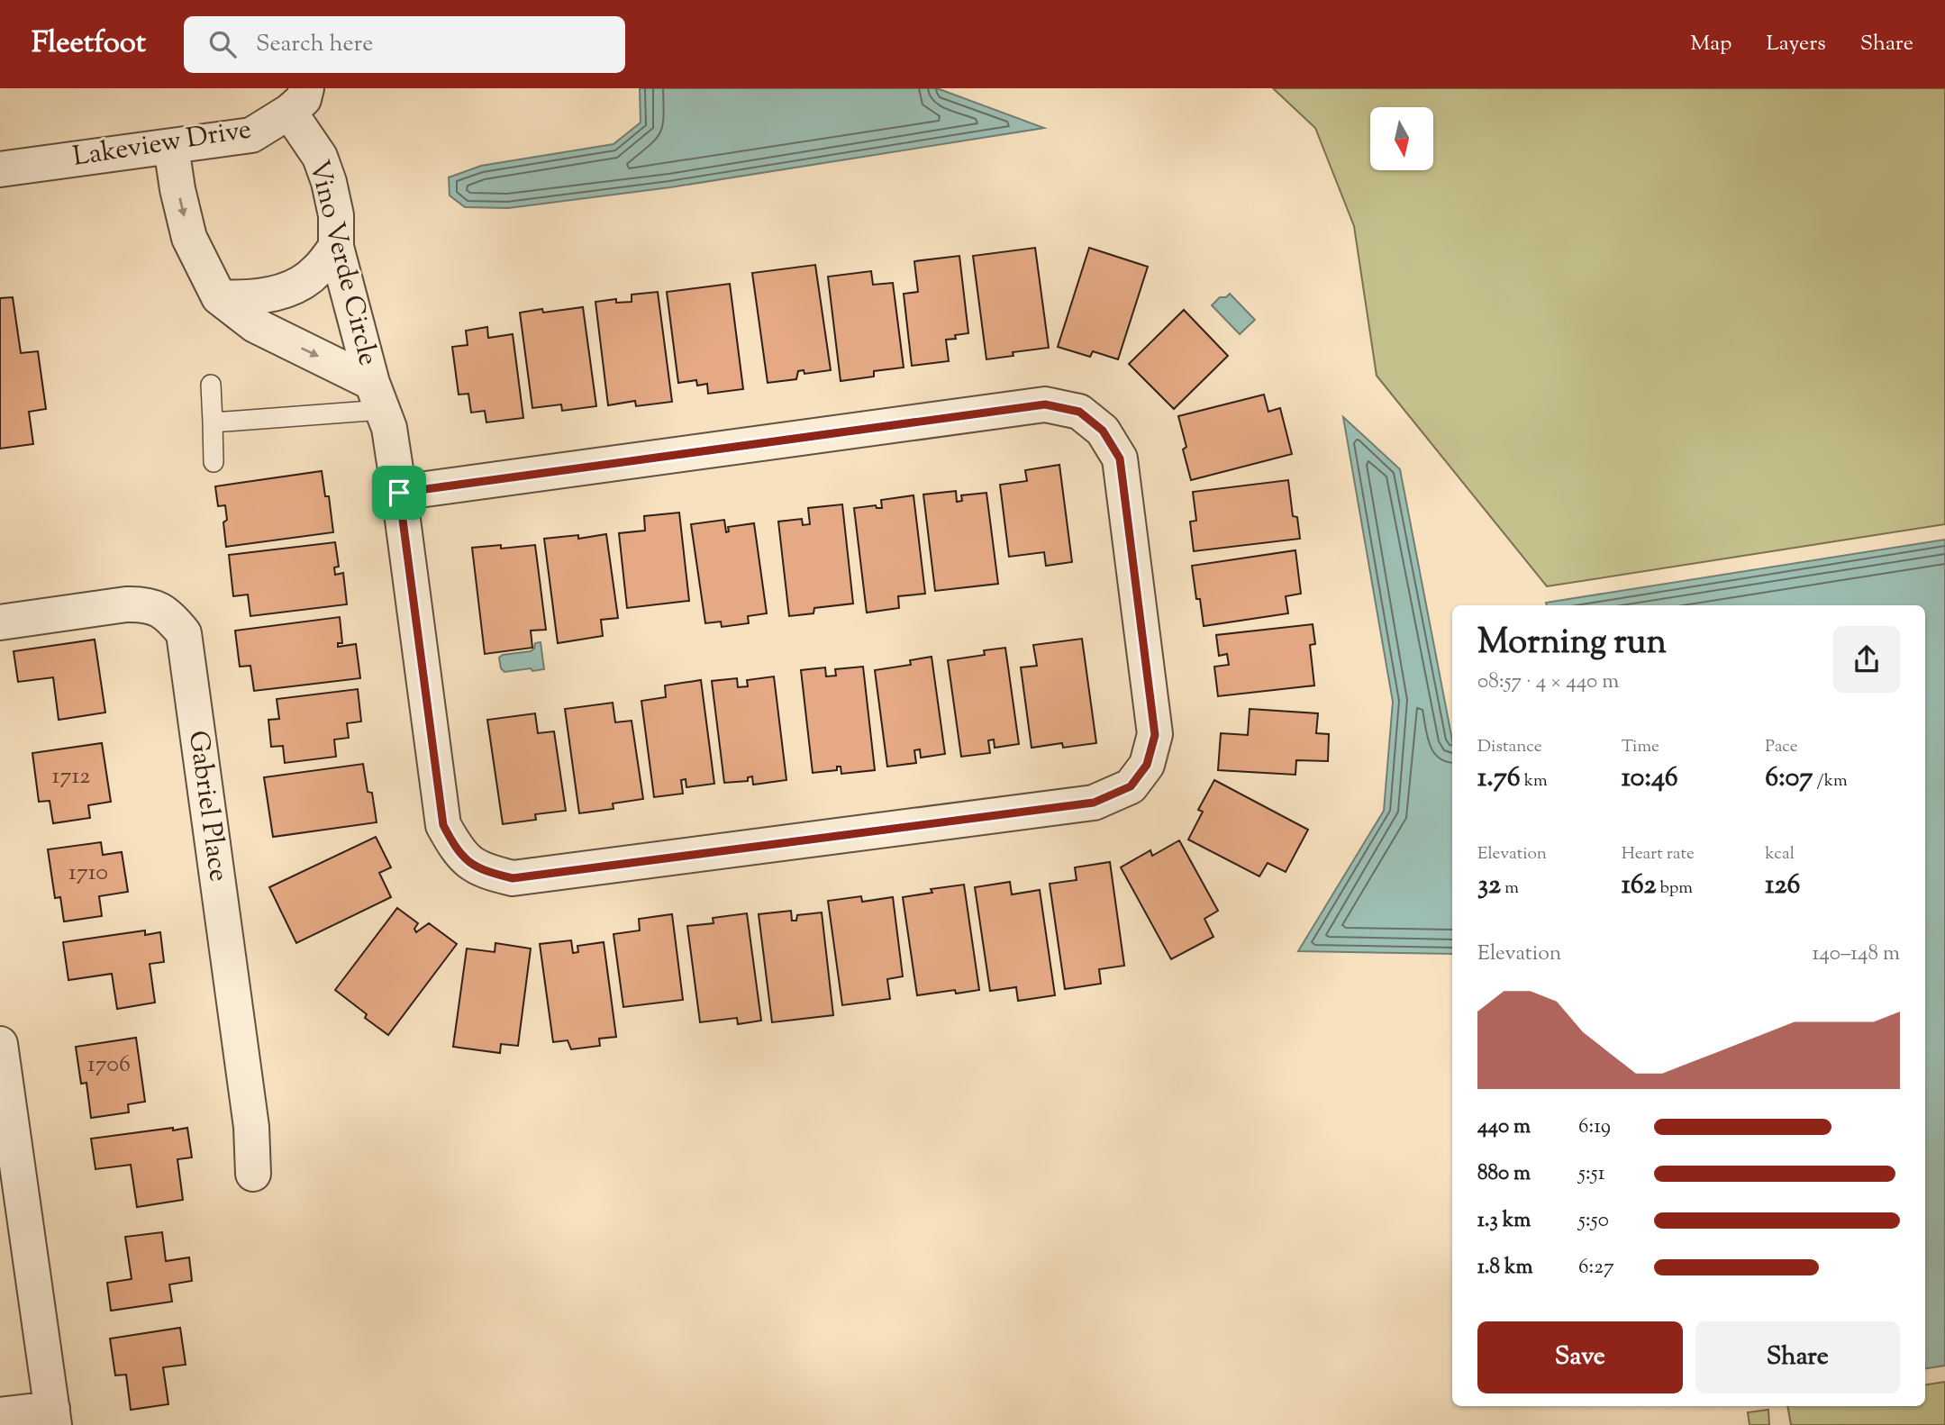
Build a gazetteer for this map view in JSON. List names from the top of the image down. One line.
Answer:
{"streets":{"street":["Lakeview Drive","Vino Verde Circle","Gabriel Place"]},"crossings":[["Lakeview Drive","Vino Verde Circle"]],"house_numbers":["1712","1710","1706"],"north":"bottom","page":{"header":"Fleetfoot","search":"Search here","nav":["Map","Layers","Share"],"heading":["Morning run","08:57 · 4 × 440 m"],"stats":[["Distance","1.76 km"],["Time","10:46"],["Pace","6:07 /km"],["Elevation","32 m"],["Heart rate","162 bpm"],["kcal","126"]],"chart":["Elevation","140–148 m"],"list":[{"name":"440 m","note":"6:19"},{"name":"880 m","note":"5:51"},{"name":"1.3 km","note":"5:50"},{"name":"1.8 km","note":"6:27"}],"buttons":["Save","Share"]}}
